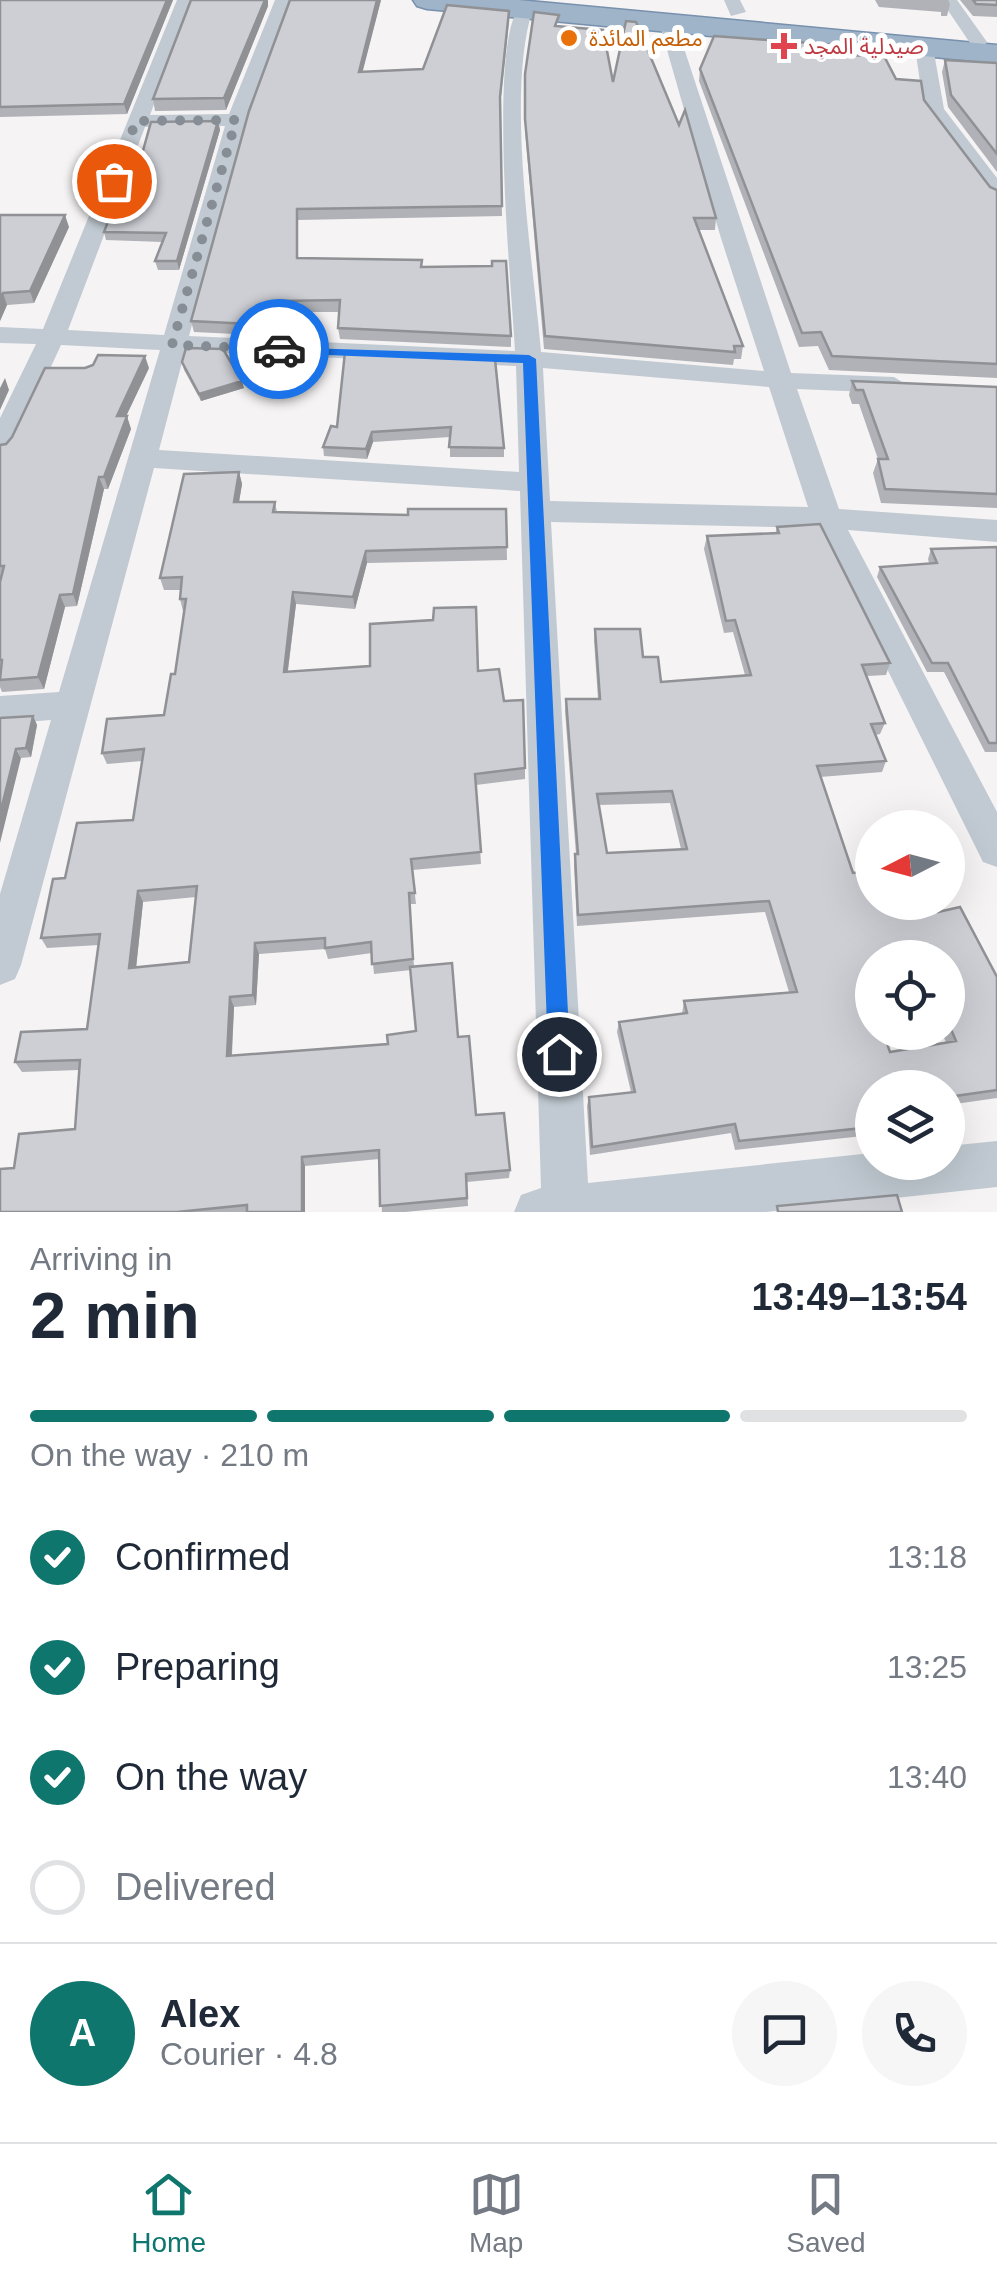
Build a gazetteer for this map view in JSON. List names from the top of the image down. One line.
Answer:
{"places":{"other":["مطعم المائدة"],"health":["صيدلية المجد"]},"north":"left","page":{"heading":["2 min","Arriving in","13:49–13:54"],"panel":["Alex","Courier · 4.8"],"bar":"On the way · 210 m","list":[["Confirmed","13:18"],["Preparing","13:25"],["On the way","13:40"],"Delivered"],"round":"A","tabs":["Home","Map","Saved"]}}
